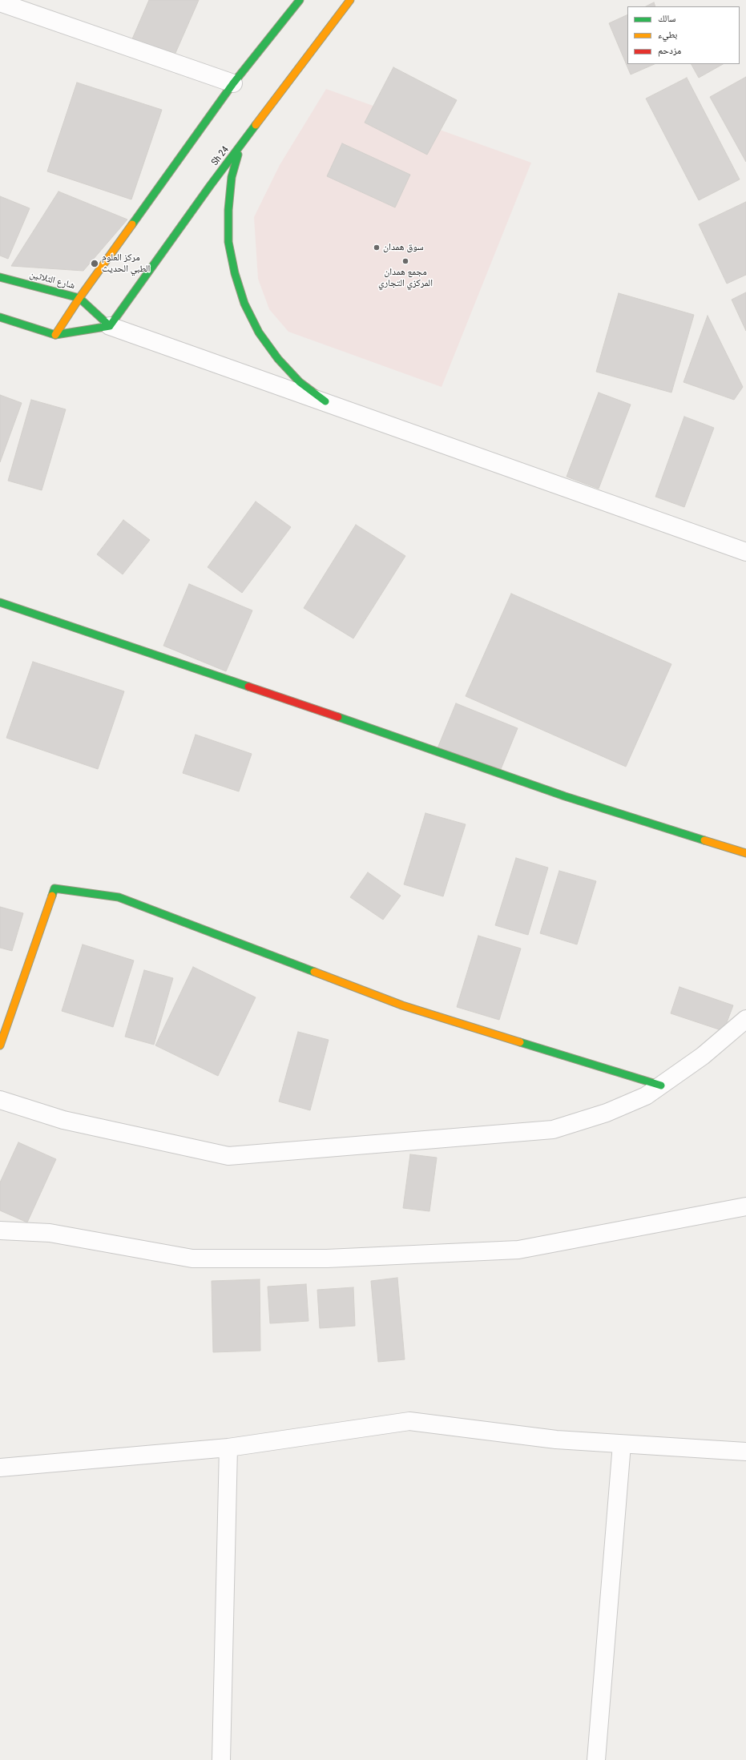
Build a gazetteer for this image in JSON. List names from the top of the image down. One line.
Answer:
{"streets":{"street":["Sh 24","شارع الثلاثين"]},"crossings":[["Sh 24","شارع الثلاثين"]],"places":["سوق همدان","مجمع همدان المركزي التجاري","مركز العلوم الطبي الحديث"],"legend":["سالك","بطيء","مزدحم"]}
